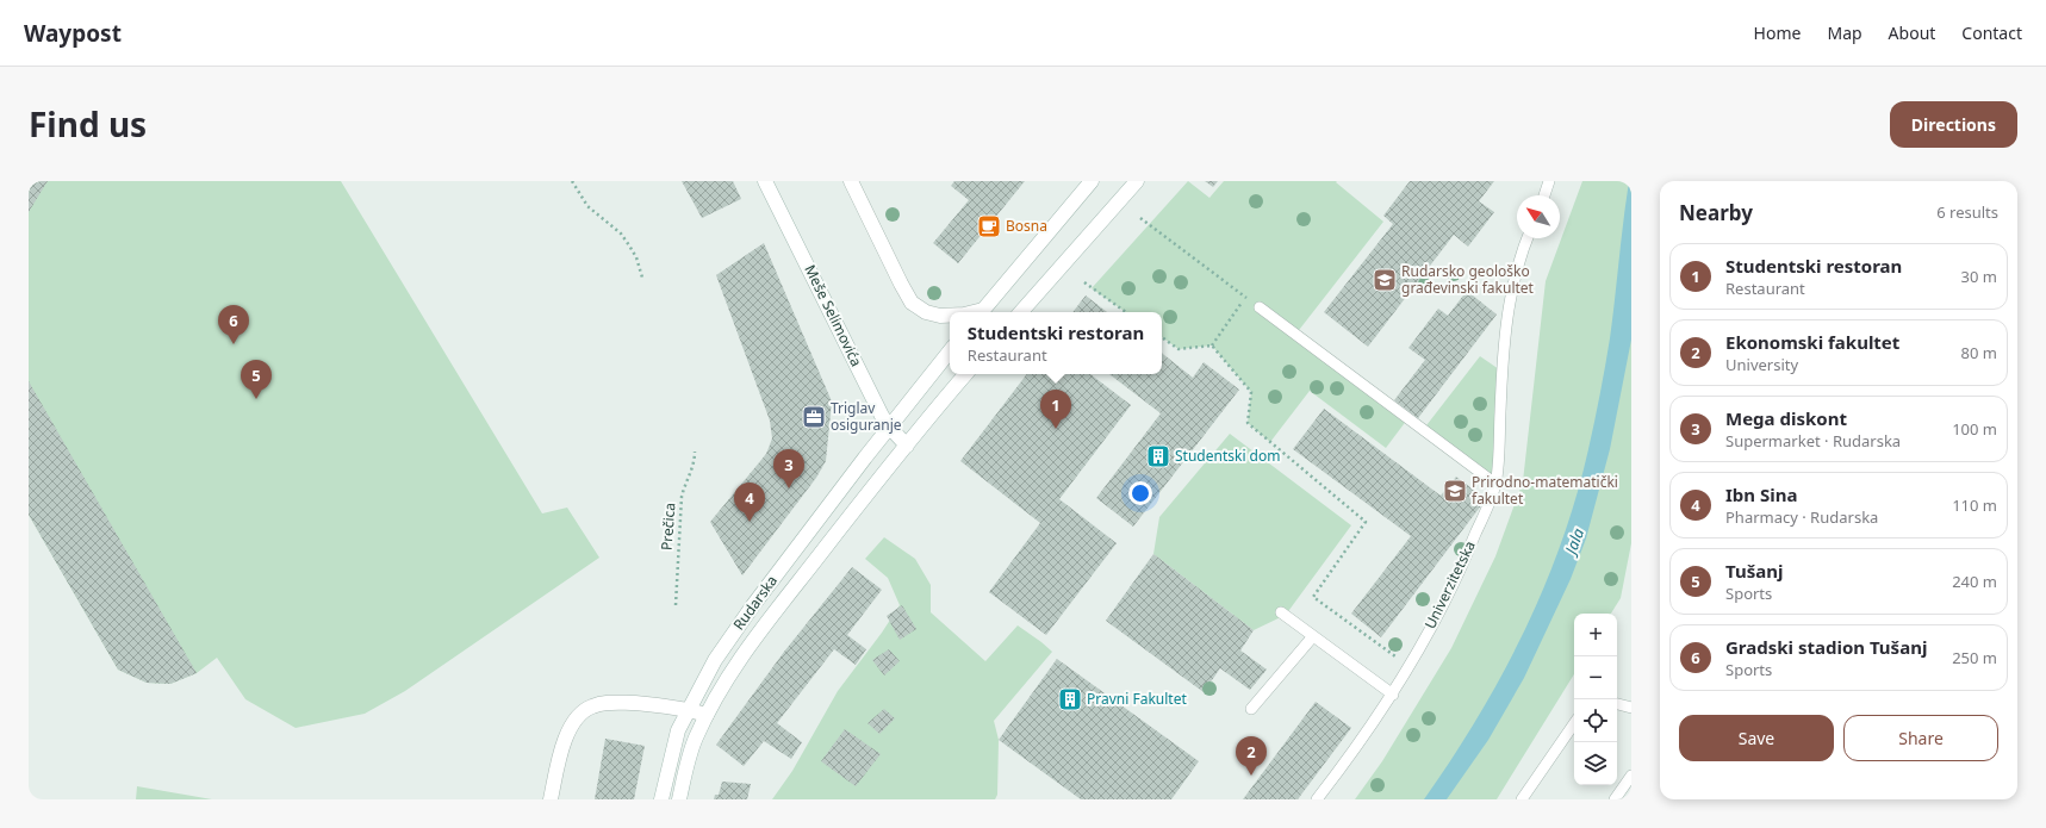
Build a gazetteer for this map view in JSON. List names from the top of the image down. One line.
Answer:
{"streets":{"main road":["Meše Selimovića","Rudarska"],"lane":["Univerzitetska"],"path":["Prečica"]},"crossings":[["Meše Selimovića","Rudarska"]],"water":["Jala"],"places":{"cafe":["Bosna"],"school or university":["Rudarsko geološko građevinski fakultet","Prirodno-matematički fakultet"],"office":["Triglav osiguranje"],"building":["Studentski dom","Pravni Fakultet"]},"north":"top left","page":{"header":"Waypost","nav":["Home","Map","About","Contact"],"title":"Find us","buttons":["Directions",["Save","Share"]],"heading":["Nearby","6 results"],"list":[{"mark":"1","name":"Studentski restoran","note":"Restaurant","value":"30 m"},{"mark":"2","name":"Ekonomski fakultet","note":"University","value":"80 m"},{"mark":"3","name":"Mega diskont","note":"Supermarket · Rudarska","value":"100 m"},{"mark":"4","name":"Ibn Sina","note":"Pharmacy · Rudarska","value":"110 m"},{"mark":"5","name":"Tušanj","note":"Sports","value":"240 m"},{"mark":"6","name":"Gradski stadion Tušanj","note":"Sports","value":"250 m"}],"pins":["6","5","1","3","4","2"],"popup":["Studentski restoran","Restaurant"],"map_buttons":["+","−"]}}
